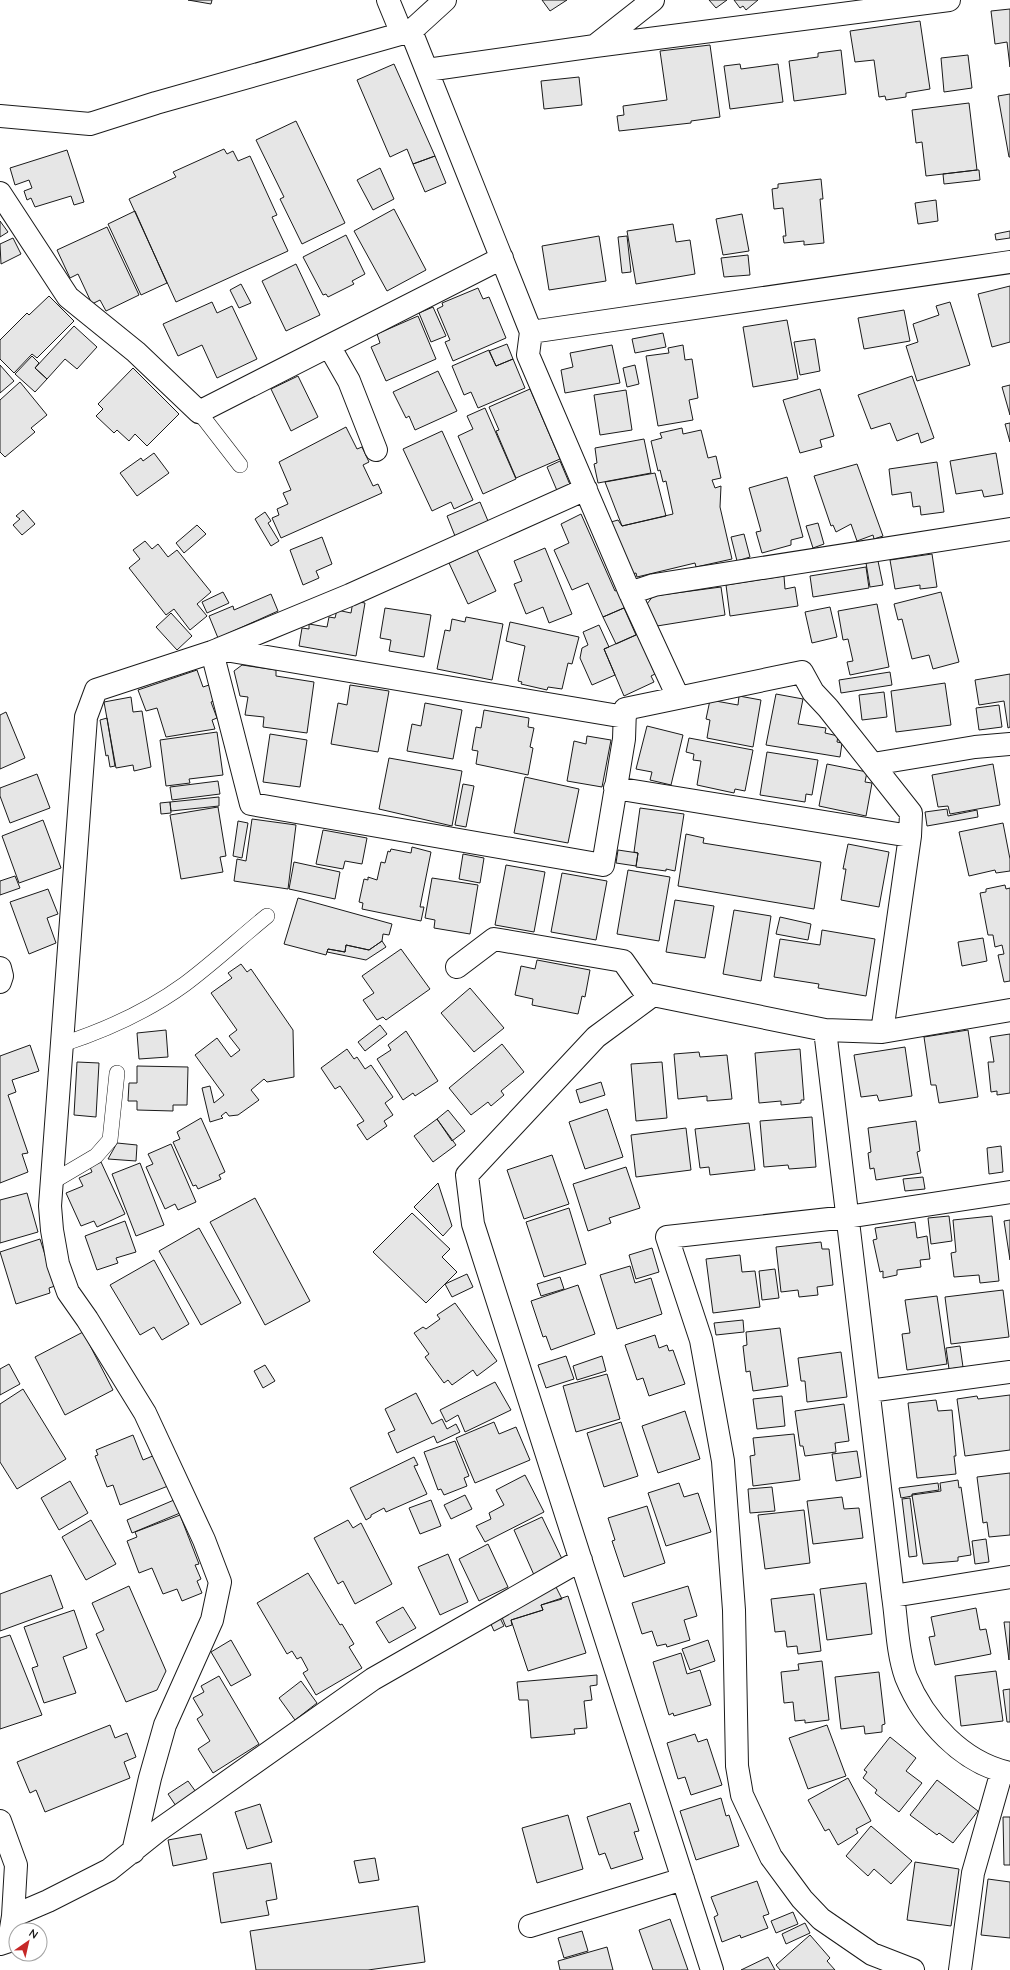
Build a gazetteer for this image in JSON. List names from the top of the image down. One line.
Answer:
{"north":"top right"}
